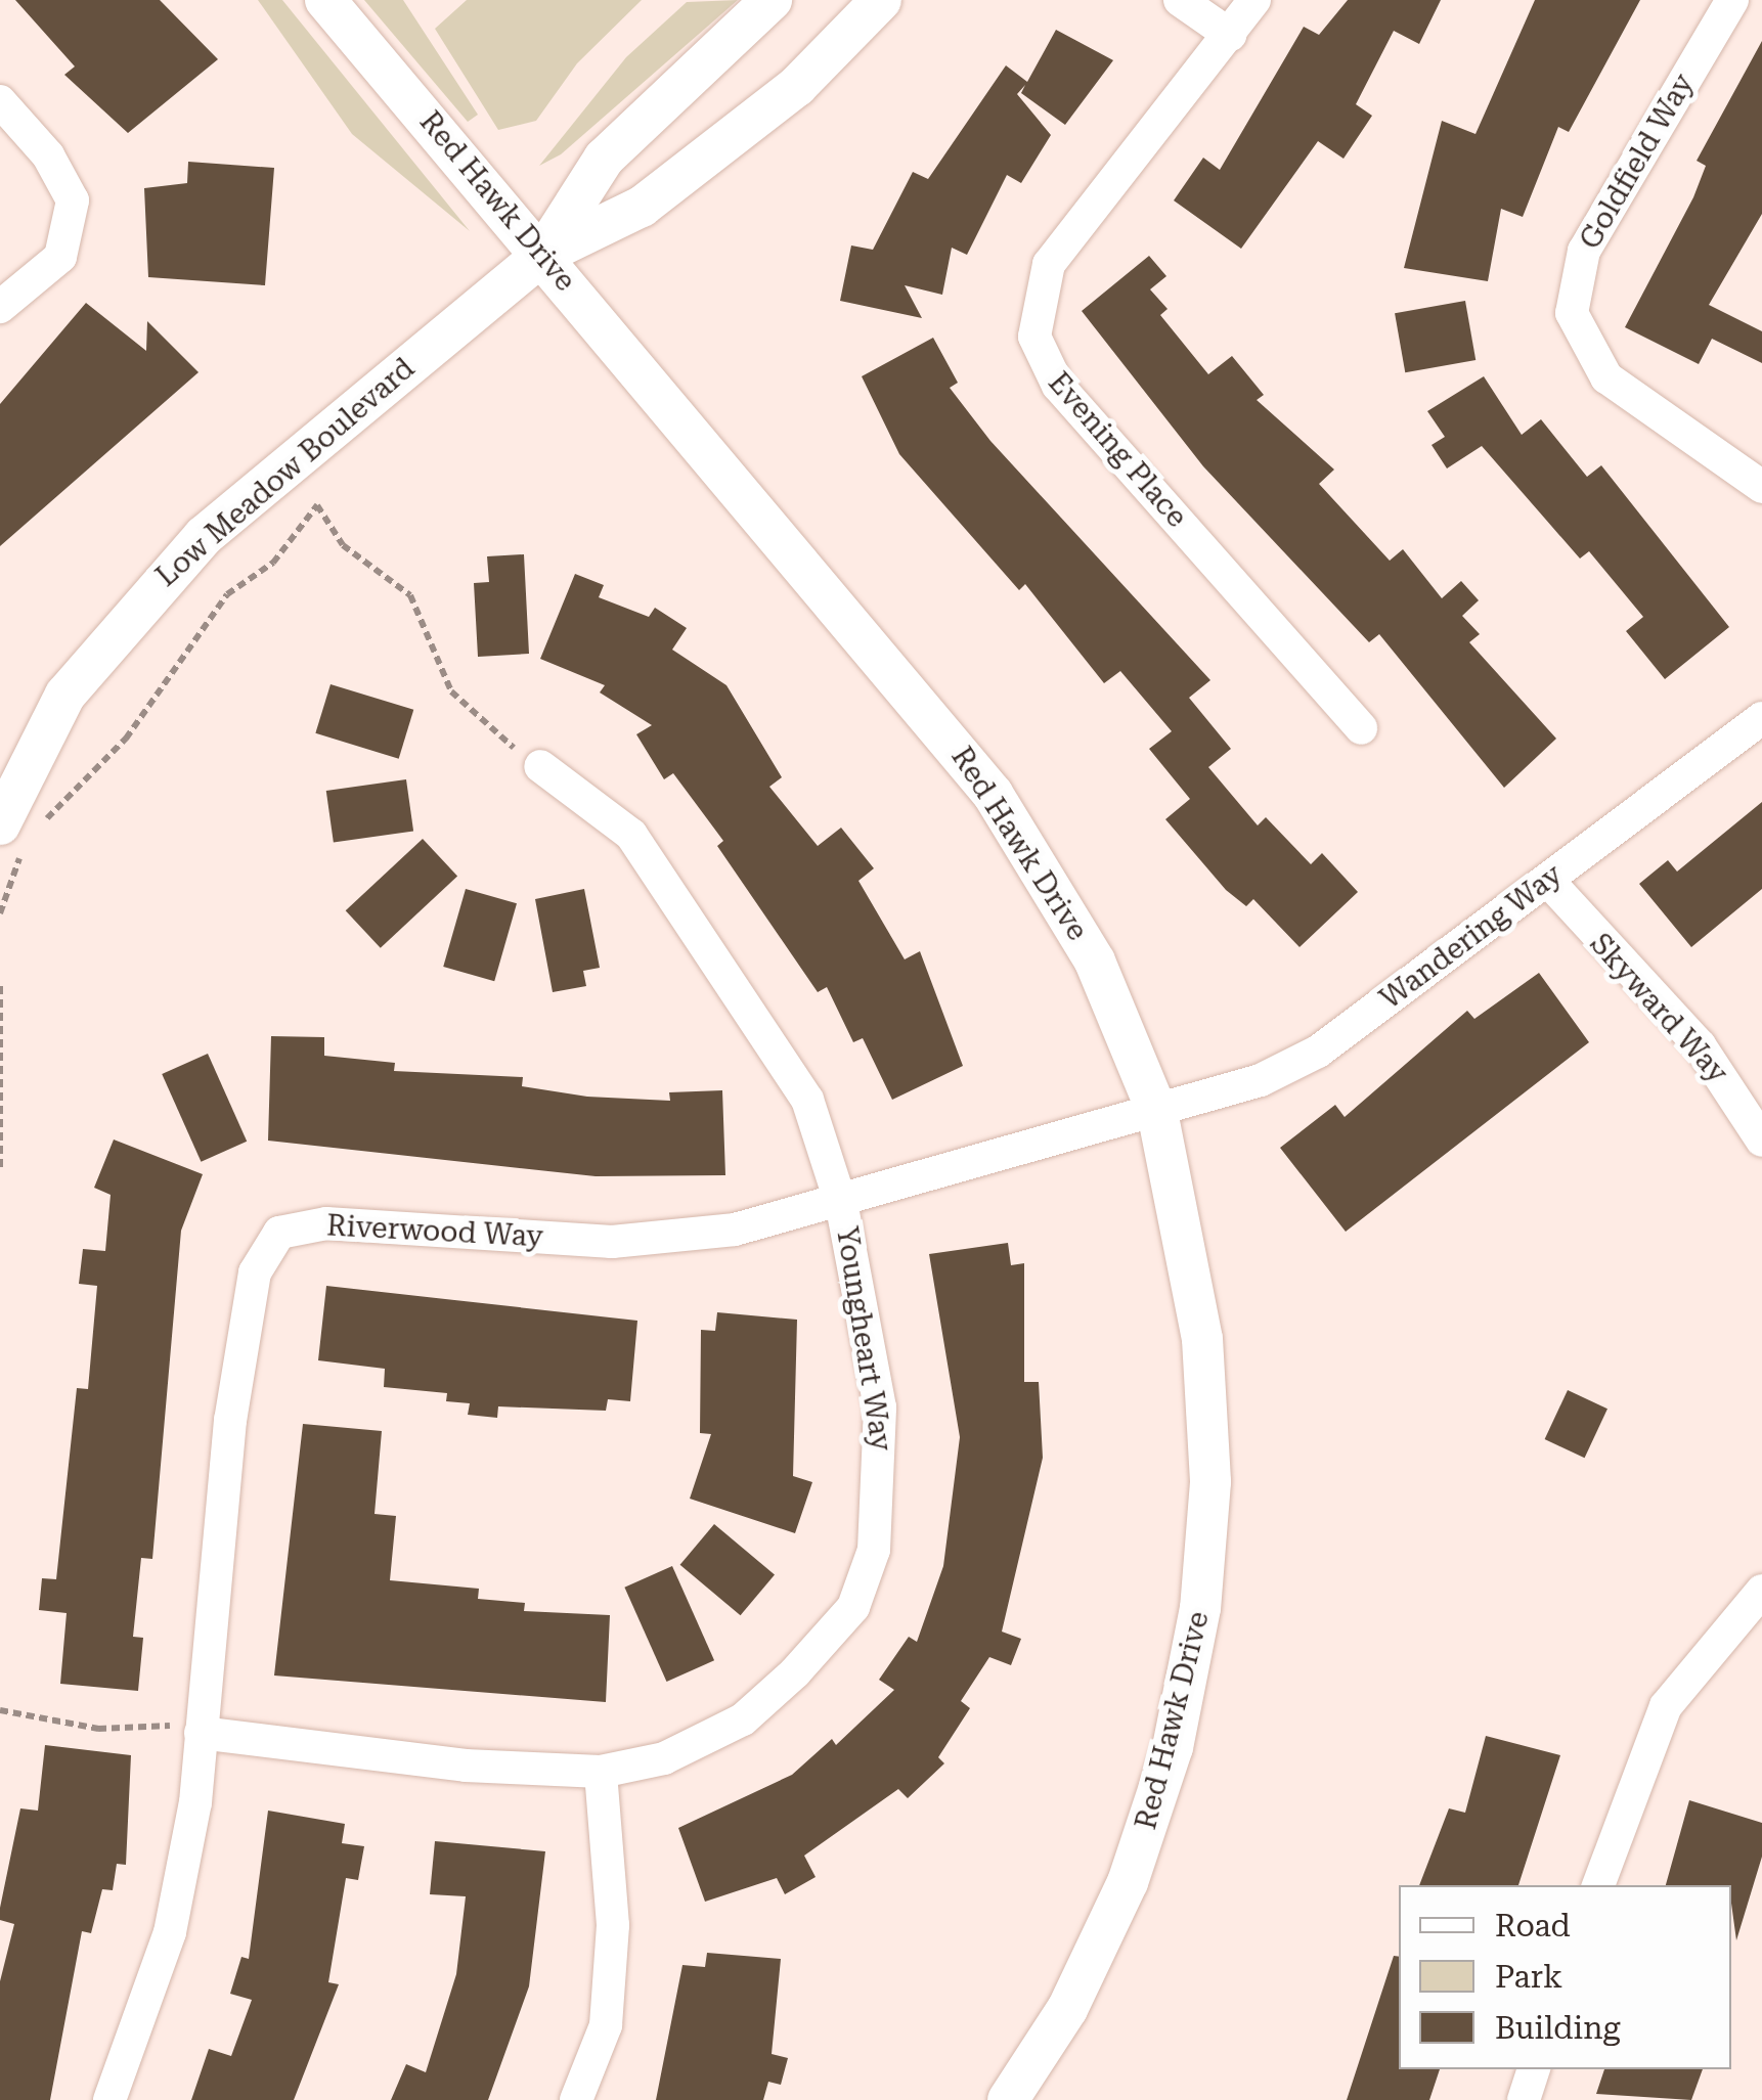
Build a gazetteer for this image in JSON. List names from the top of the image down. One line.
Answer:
{"streets":{"street":["Goldfield Way","Red Hawk Drive","Evening Place","Low Meadow Boulevard","Wandering Way","Skyward Way","Riverwood Way","Youngheart Way"]},"crossings":[["Red Hawk Drive","Low Meadow Boulevard"],["Red Hawk Drive","Wandering Way"],["Red Hawk Drive","Riverwood Way"],["Wandering Way","Skyward Way"],["Wandering Way","Riverwood Way"],["Riverwood Way","Youngheart Way"]],"legend":["Road","Park","Building"]}
